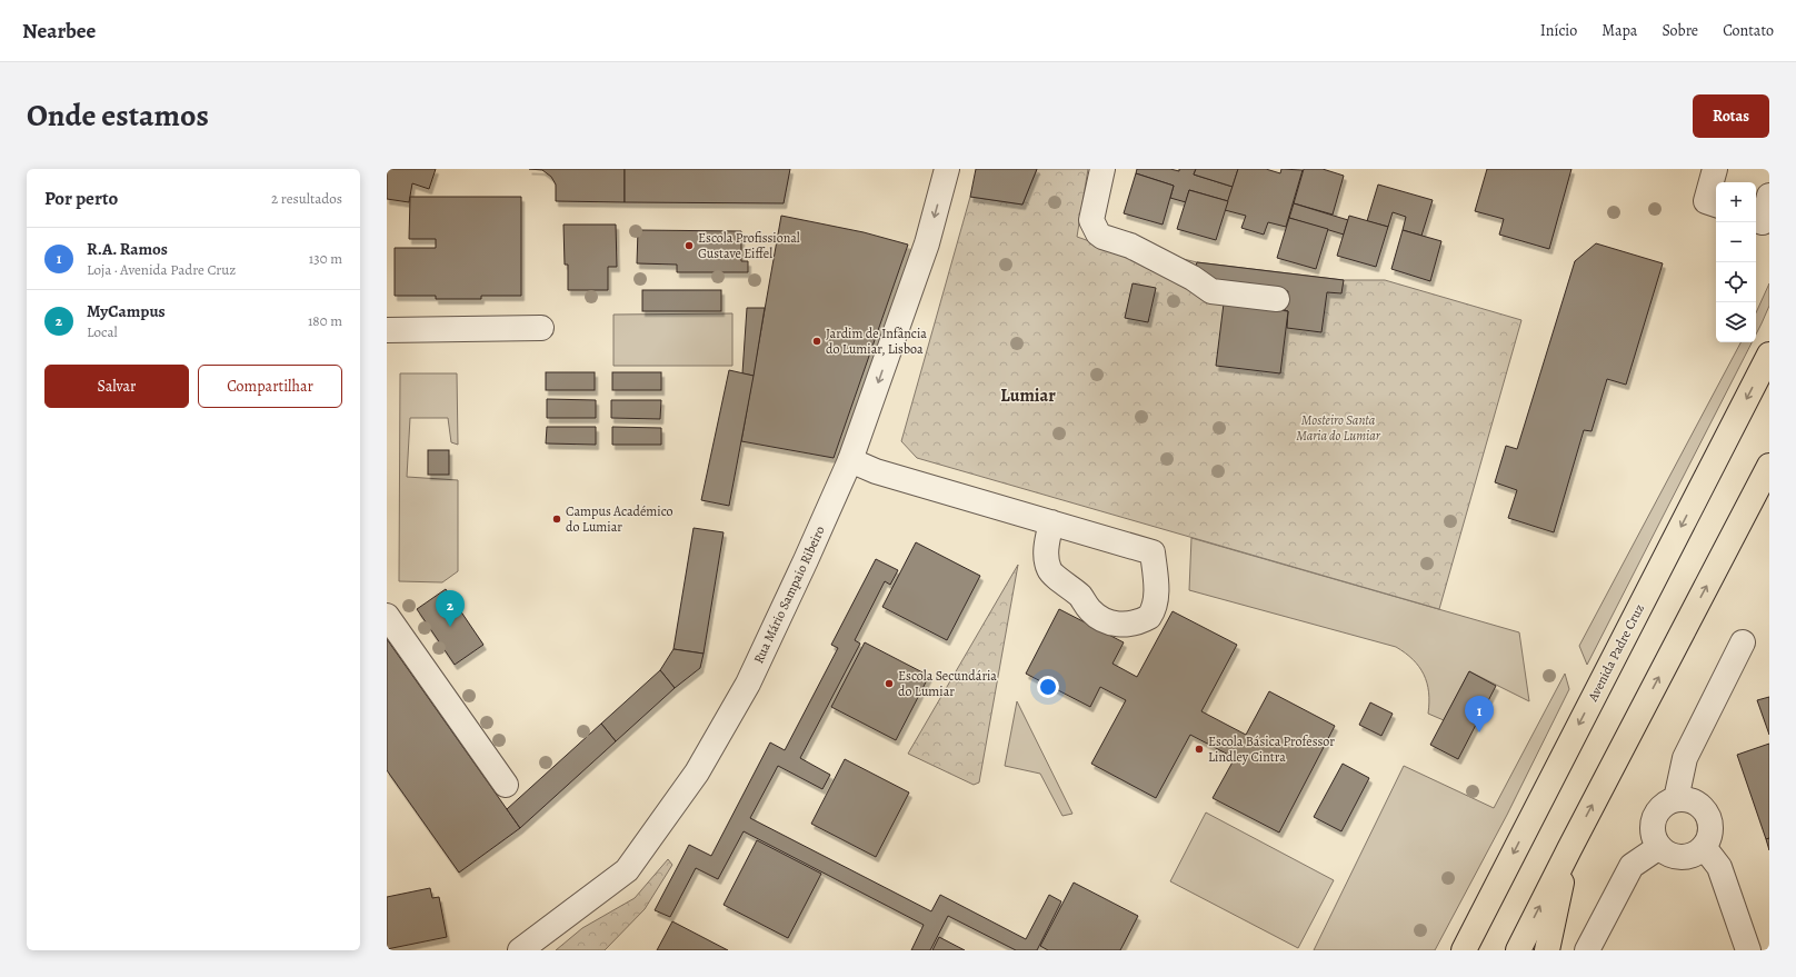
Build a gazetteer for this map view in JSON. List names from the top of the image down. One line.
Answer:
{"streets":{"highway":["Avenida Padre Cruz"],"street":["Rua Mário Sampaio Ribeiro"]},"districts":["Lumiar"],"parks":["Mosteiro Santa Maria do Lumiar"],"places":["Escola Profissional Gustave Eiffel","Jardim de Infância do Lumiar, Lisboa","Campus Académico do Lumiar","Escola Secundária do Lumiar","Escola Básica Professor Lindley Cintra"],"page":{"header":"Nearbee","nav":["Início","Mapa","Sobre","Contato"],"title":"Onde estamos","buttons":["Rotas",["Salvar","Compartilhar"]],"heading":["Por perto","2 resultados"],"map_buttons":["+","−"],"list":[{"mark":"1","name":"R.A. Ramos","note":"Loja · Avenida Padre Cruz","value":"130 m"},{"mark":"2","name":"MyCampus","note":"Local","value":"180 m"}],"pins":["2","1"]}}
